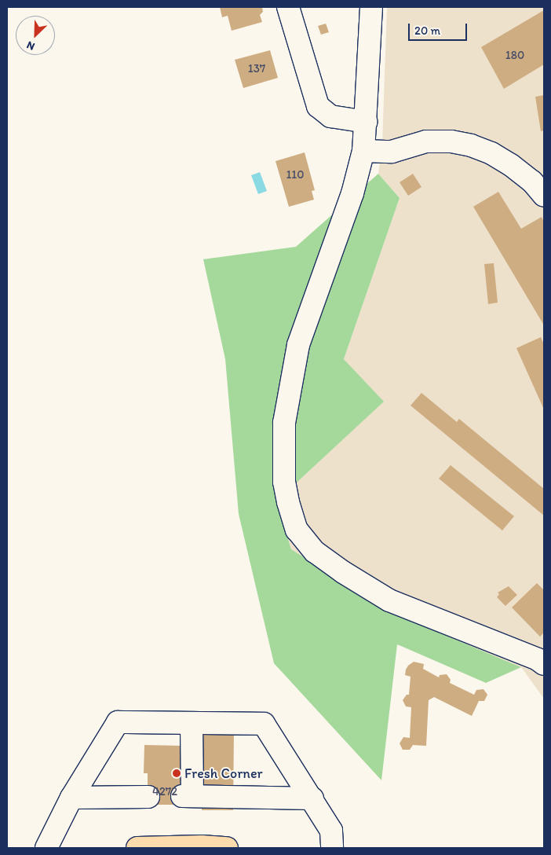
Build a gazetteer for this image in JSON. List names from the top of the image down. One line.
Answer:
{"places":["Fresh Corner"],"house_numbers":["180","137","110","4272"],"scale_bar":"20 m","north":"bottom left"}
